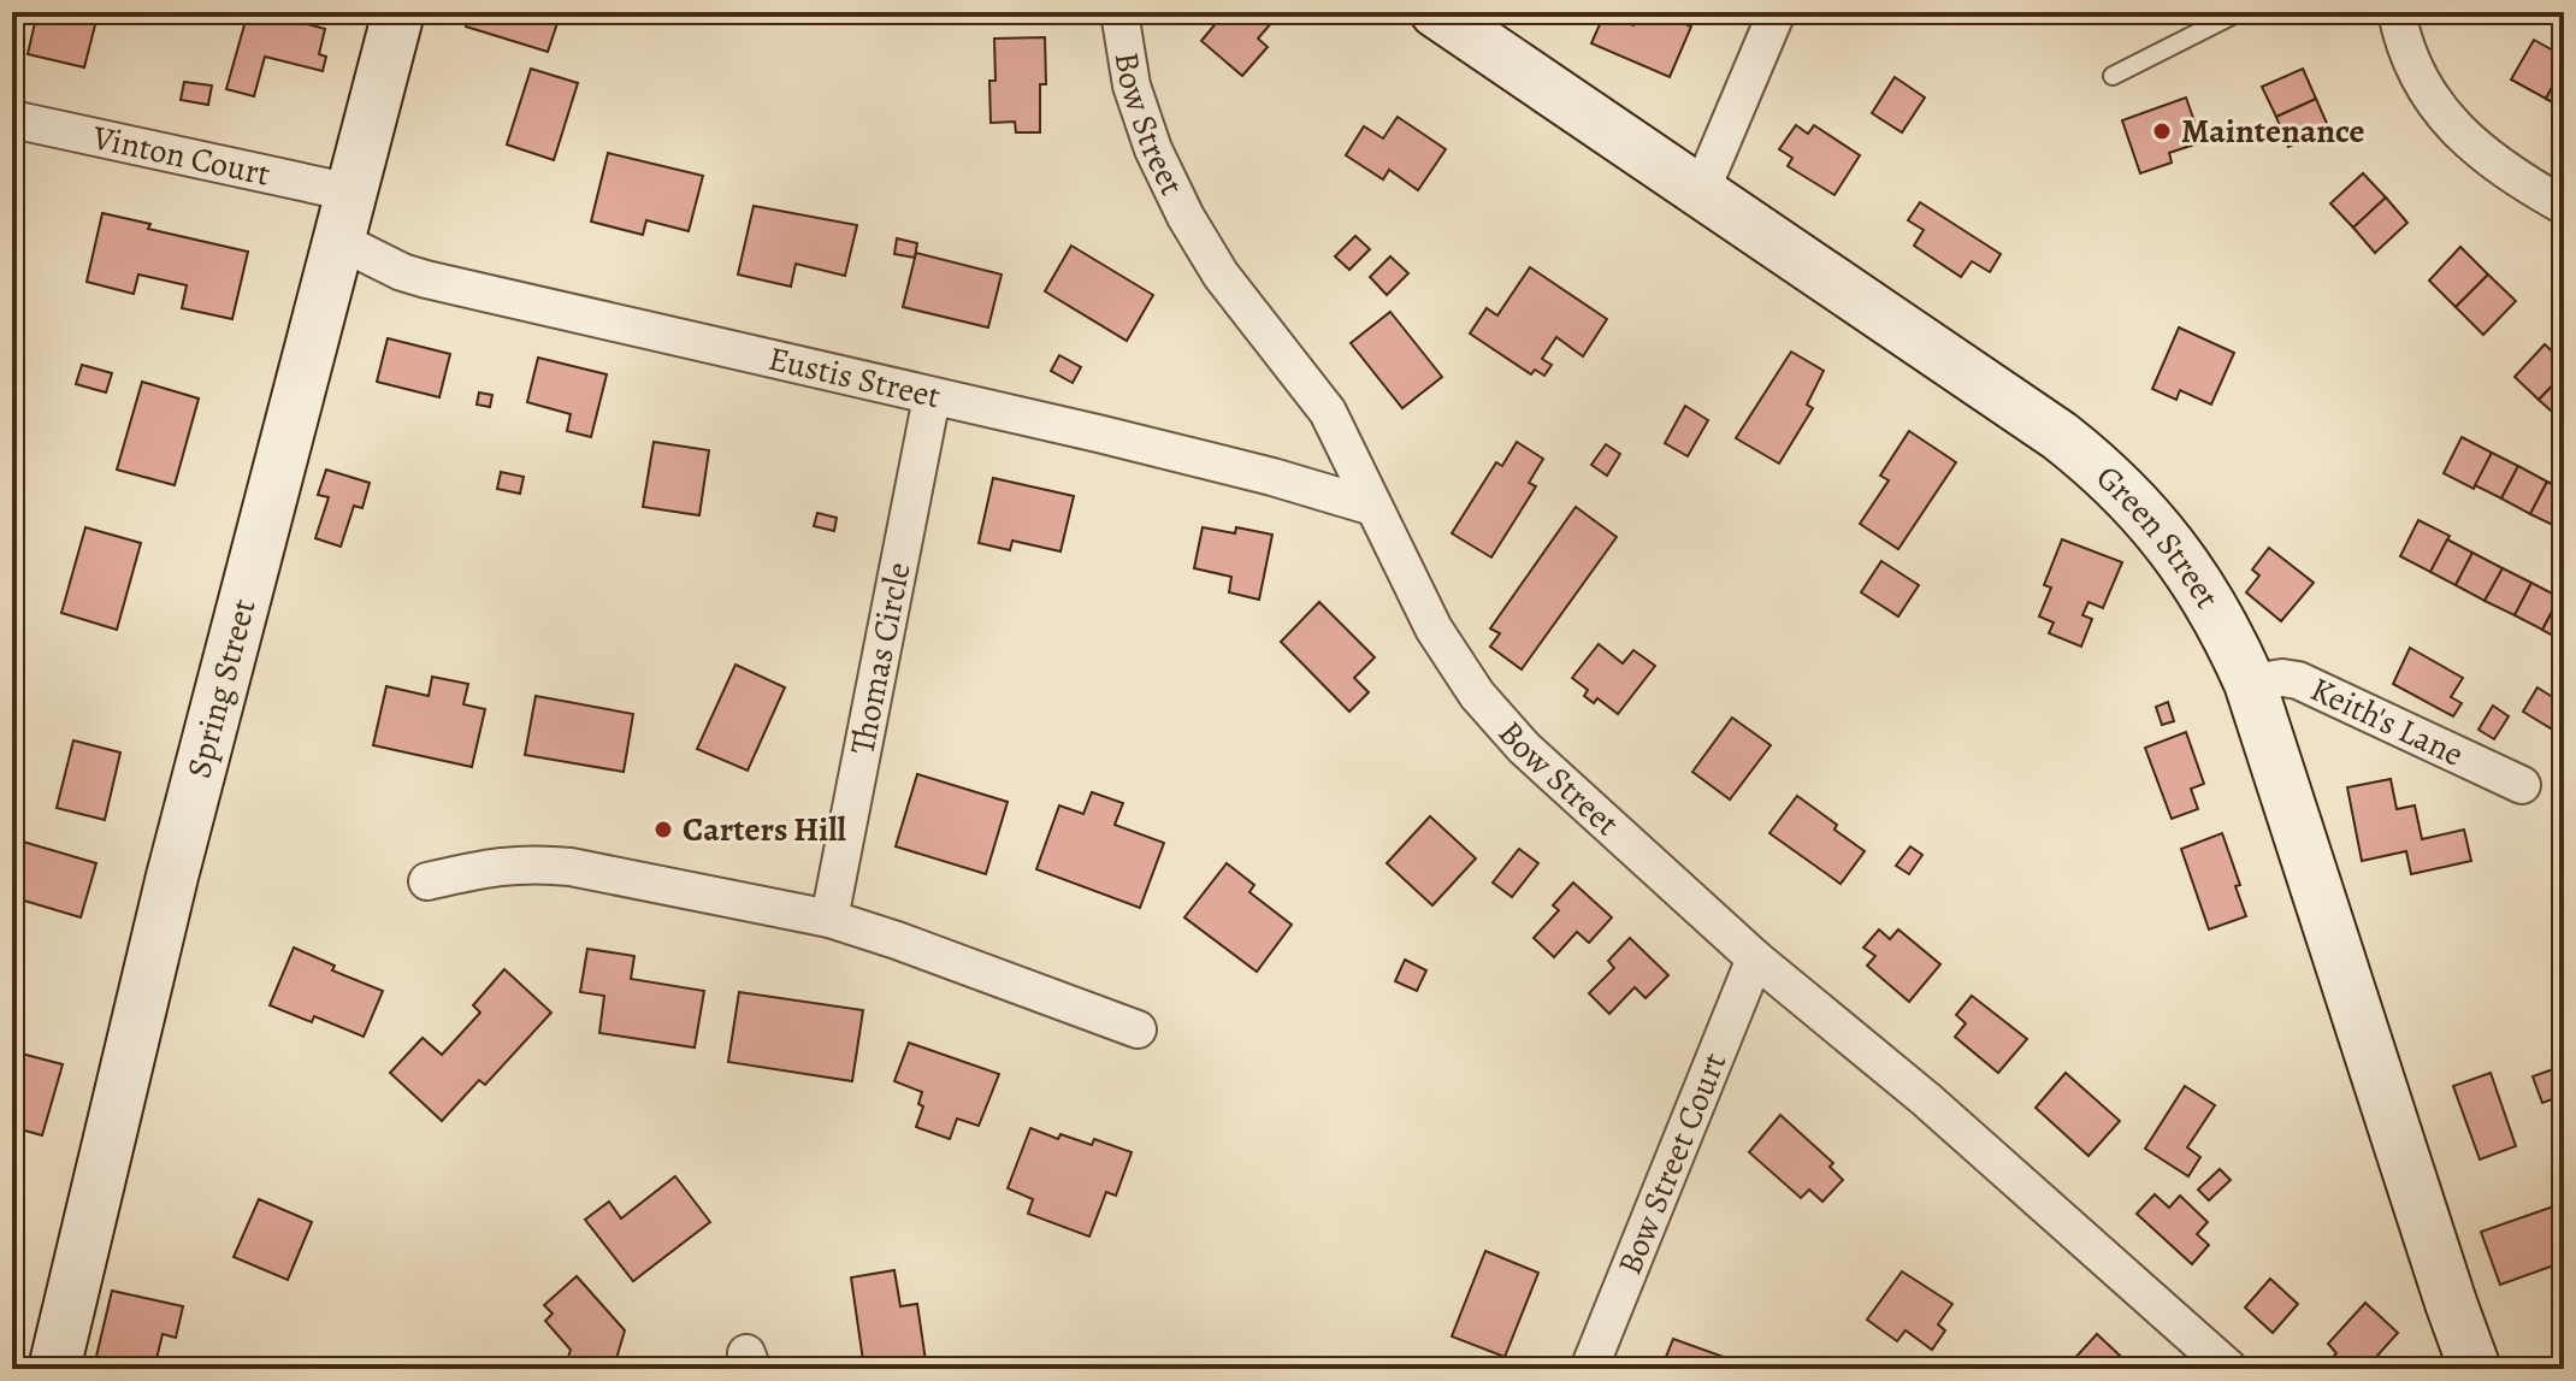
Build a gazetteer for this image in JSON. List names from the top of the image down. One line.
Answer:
{"streets":{"street":["Bow Street","Vinton Court","Eustis Street","Green Street","Thomas Circle","Spring Street","Keith's Lane","Bow Street Court"]},"crossings":[["Bow Street","Eustis Street"],["Bow Street","Bow Street Court"],["Vinton Court","Eustis Street"],["Vinton Court","Spring Street"],["Eustis Street","Thomas Circle"],["Eustis Street","Spring Street"],["Green Street","Keith's Lane"]],"places":["Maintenance","Carters Hill"]}
